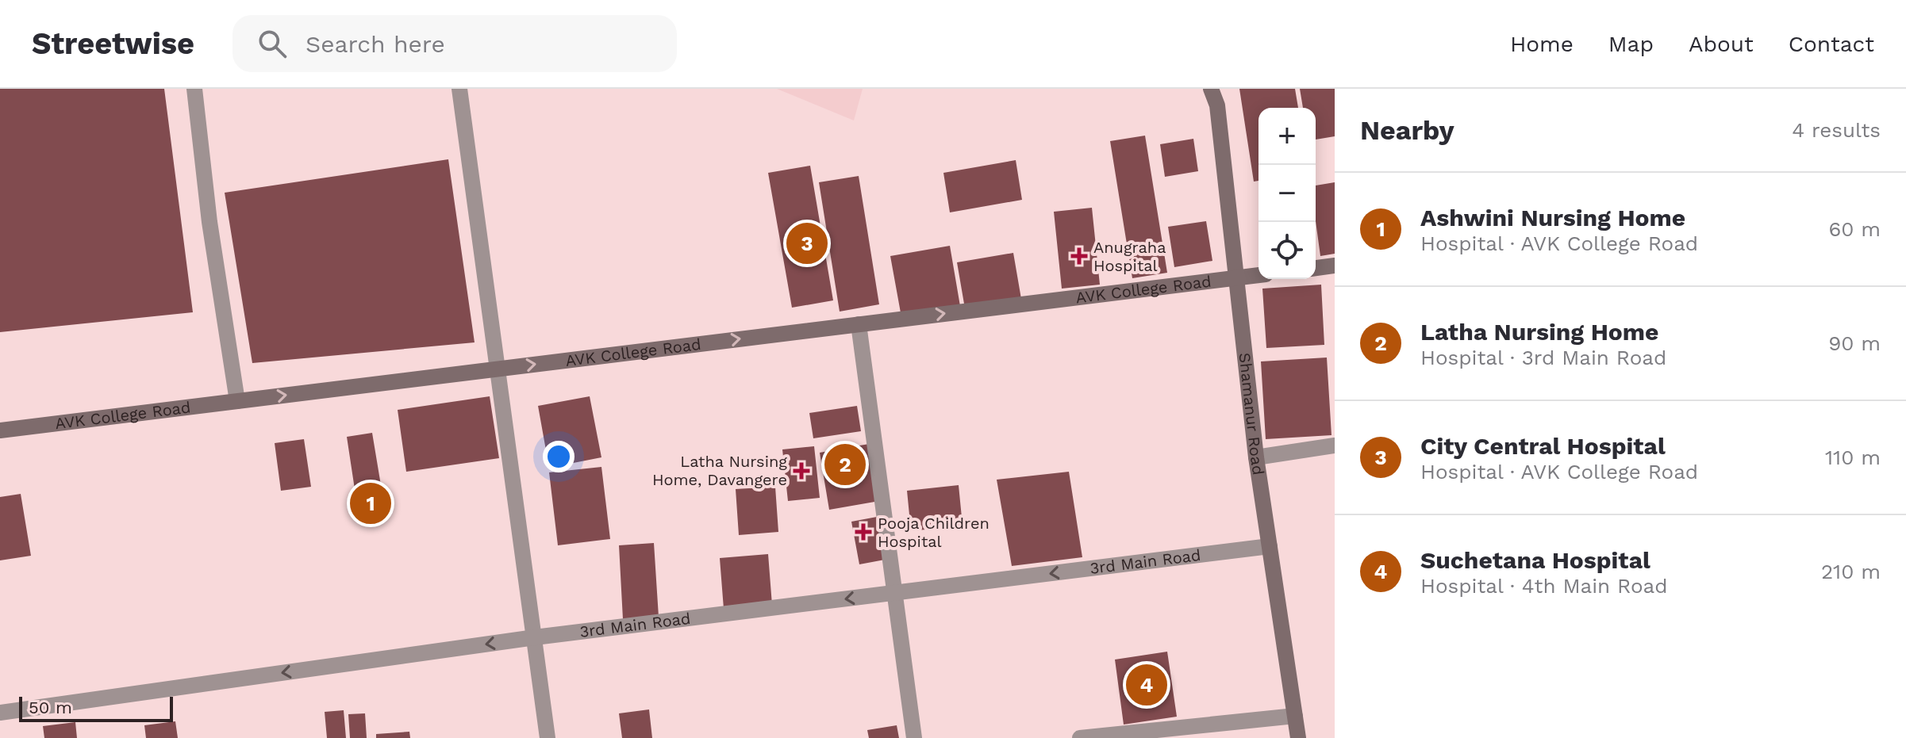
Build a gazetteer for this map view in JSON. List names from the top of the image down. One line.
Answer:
{"streets":{"main road":["AVK College Road","Shamanur Road"],"street":["3rd Main Road"]},"crossings":[["AVK College Road","Shamanur Road"],["Shamanur Road","3rd Main Road"]],"one_way":["AVK College Road","3rd Main Road"],"places":{"health":["Anugraha Hospital","Latha Nursing Home, Davangere","Pooja Children Hospital"]},"scale_bar":"50 m","page":{"header":"Streetwise","search":"Search here","nav":["Home","Map","About","Contact"],"heading":["Nearby","4 results"],"map_buttons":["+","−"],"list":[{"mark":"1","name":"Ashwini Nursing Home","note":"Hospital · AVK College Road","value":"60 m"},{"mark":"2","name":"Latha Nursing Home","note":"Hospital · 3rd Main Road","value":"90 m"},{"mark":"3","name":"City Central Hospital","note":"Hospital · AVK College Road","value":"110 m"},{"mark":"4","name":"Suchetana Hospital","note":"Hospital · 4th Main Road","value":"210 m"}],"pins":["3","2","1","4"],"scale":"50 m"}}
